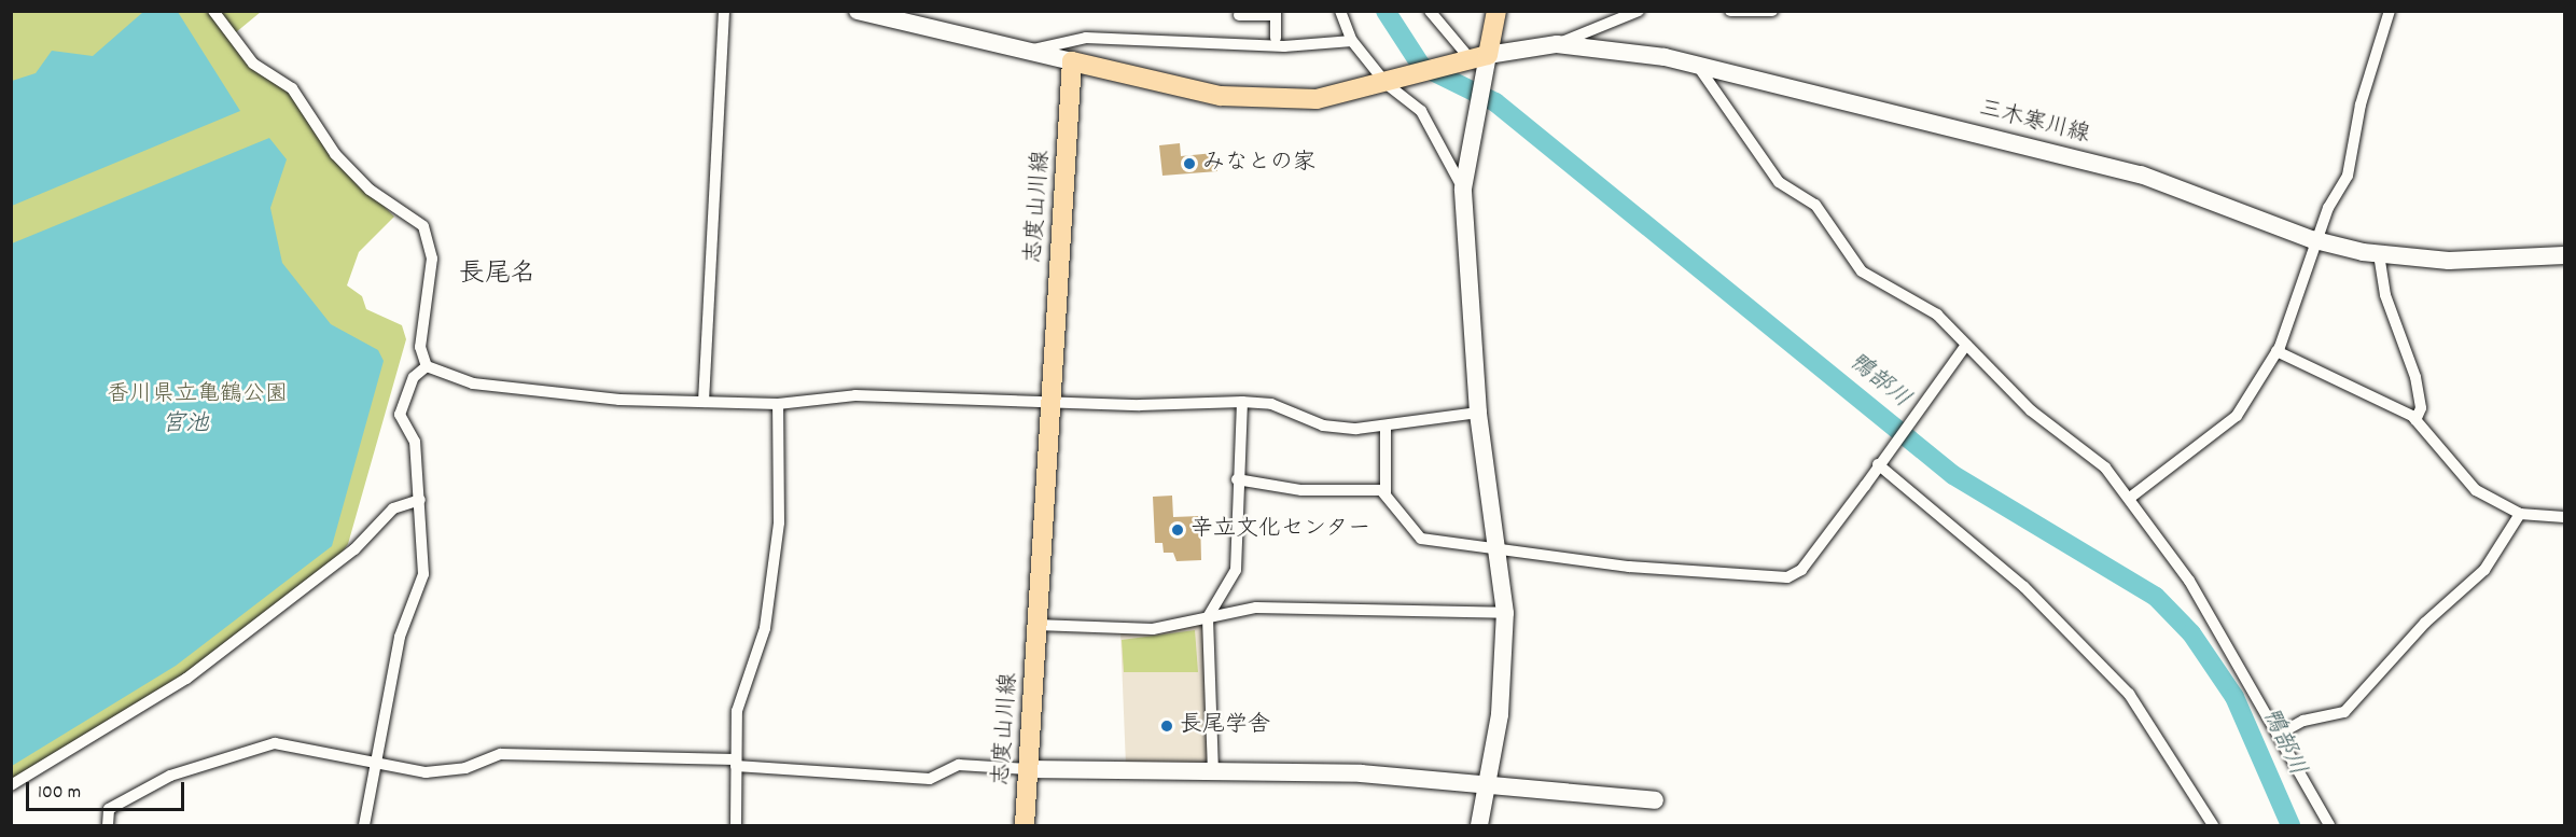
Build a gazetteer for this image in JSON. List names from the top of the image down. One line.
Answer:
{"streets":{"main road":["志度山川線"],"street":["三木寒川線"]},"districts":["長尾名"],"water":["鴨部川","宮池"],"parks":["香川県立亀鶴公園"],"places":["みなとの家","辛立文化センター","長尾学舎"],"scale_bar":"100 m"}
